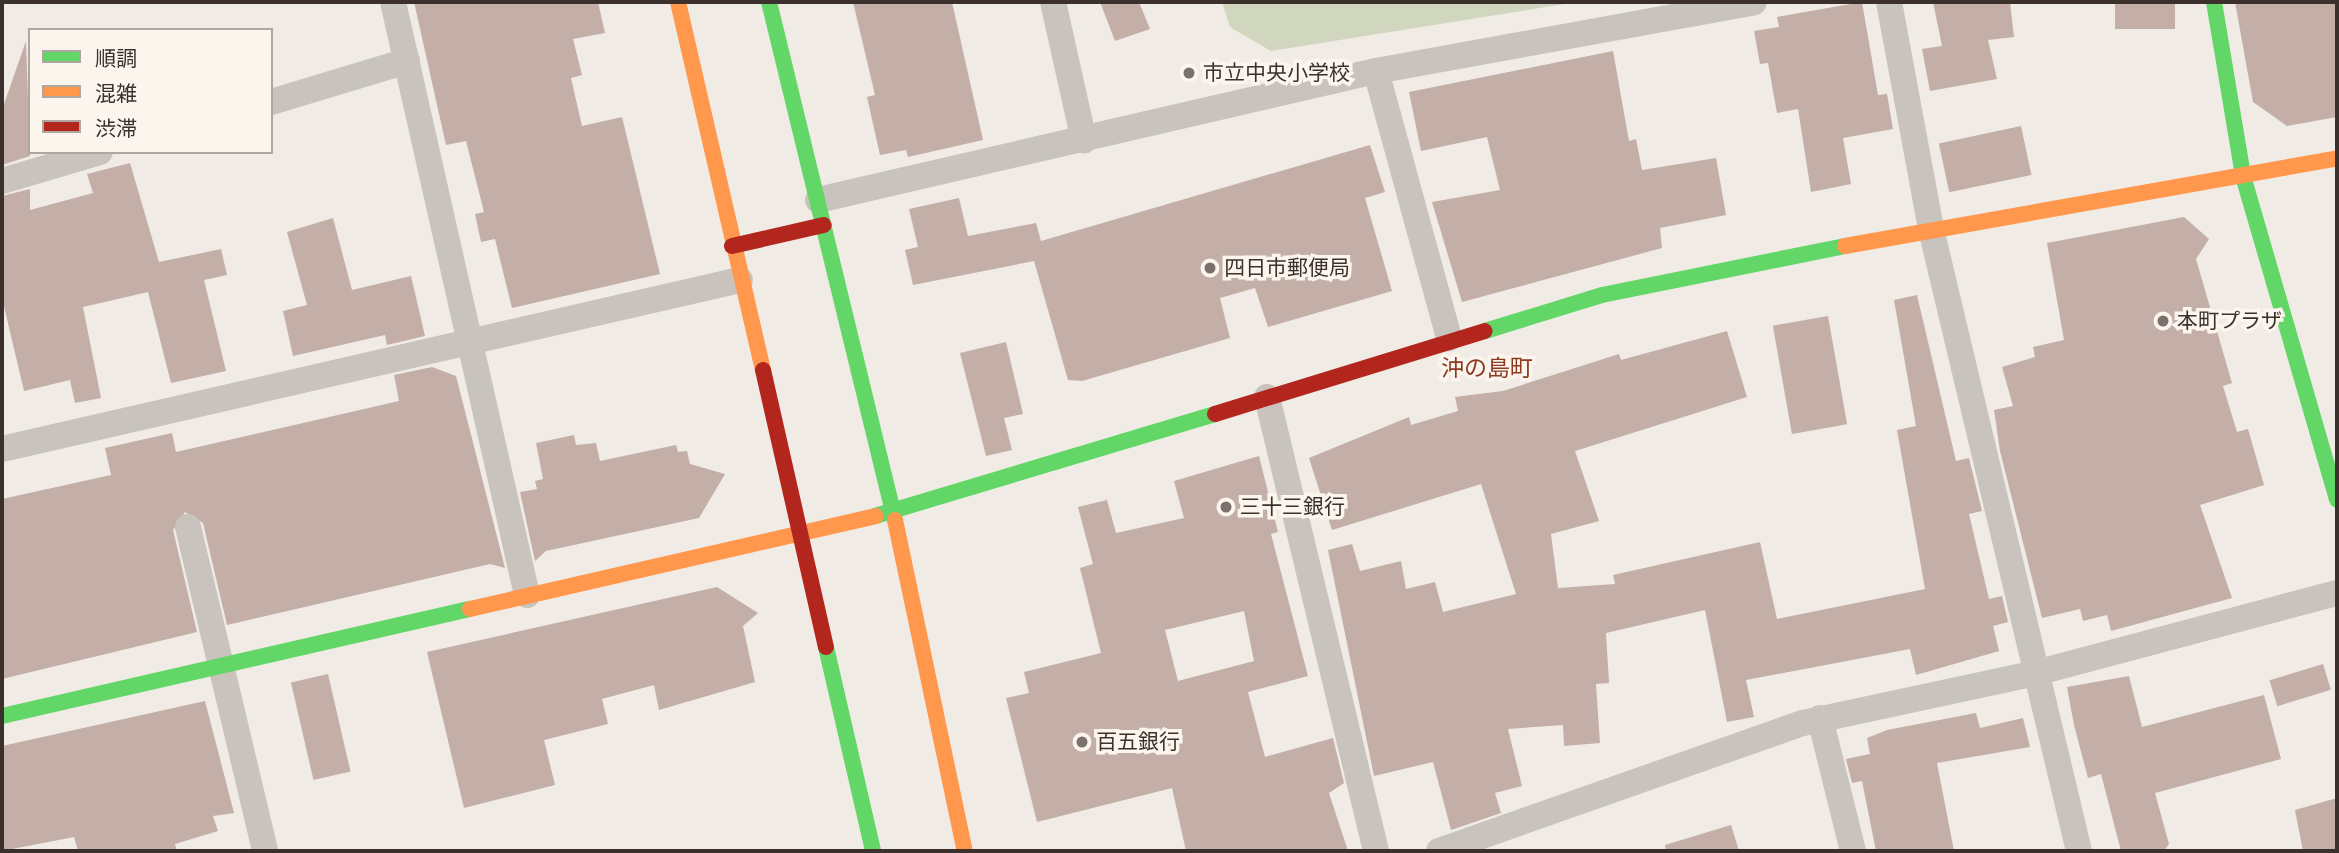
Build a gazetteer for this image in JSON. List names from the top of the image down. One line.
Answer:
{"districts":["沖の島町"],"places":["市立中央小学校","四日市郵便局","本町プラザ","三十三銀行","百五銀行"],"legend":["順調","混雑","渋滞"]}
